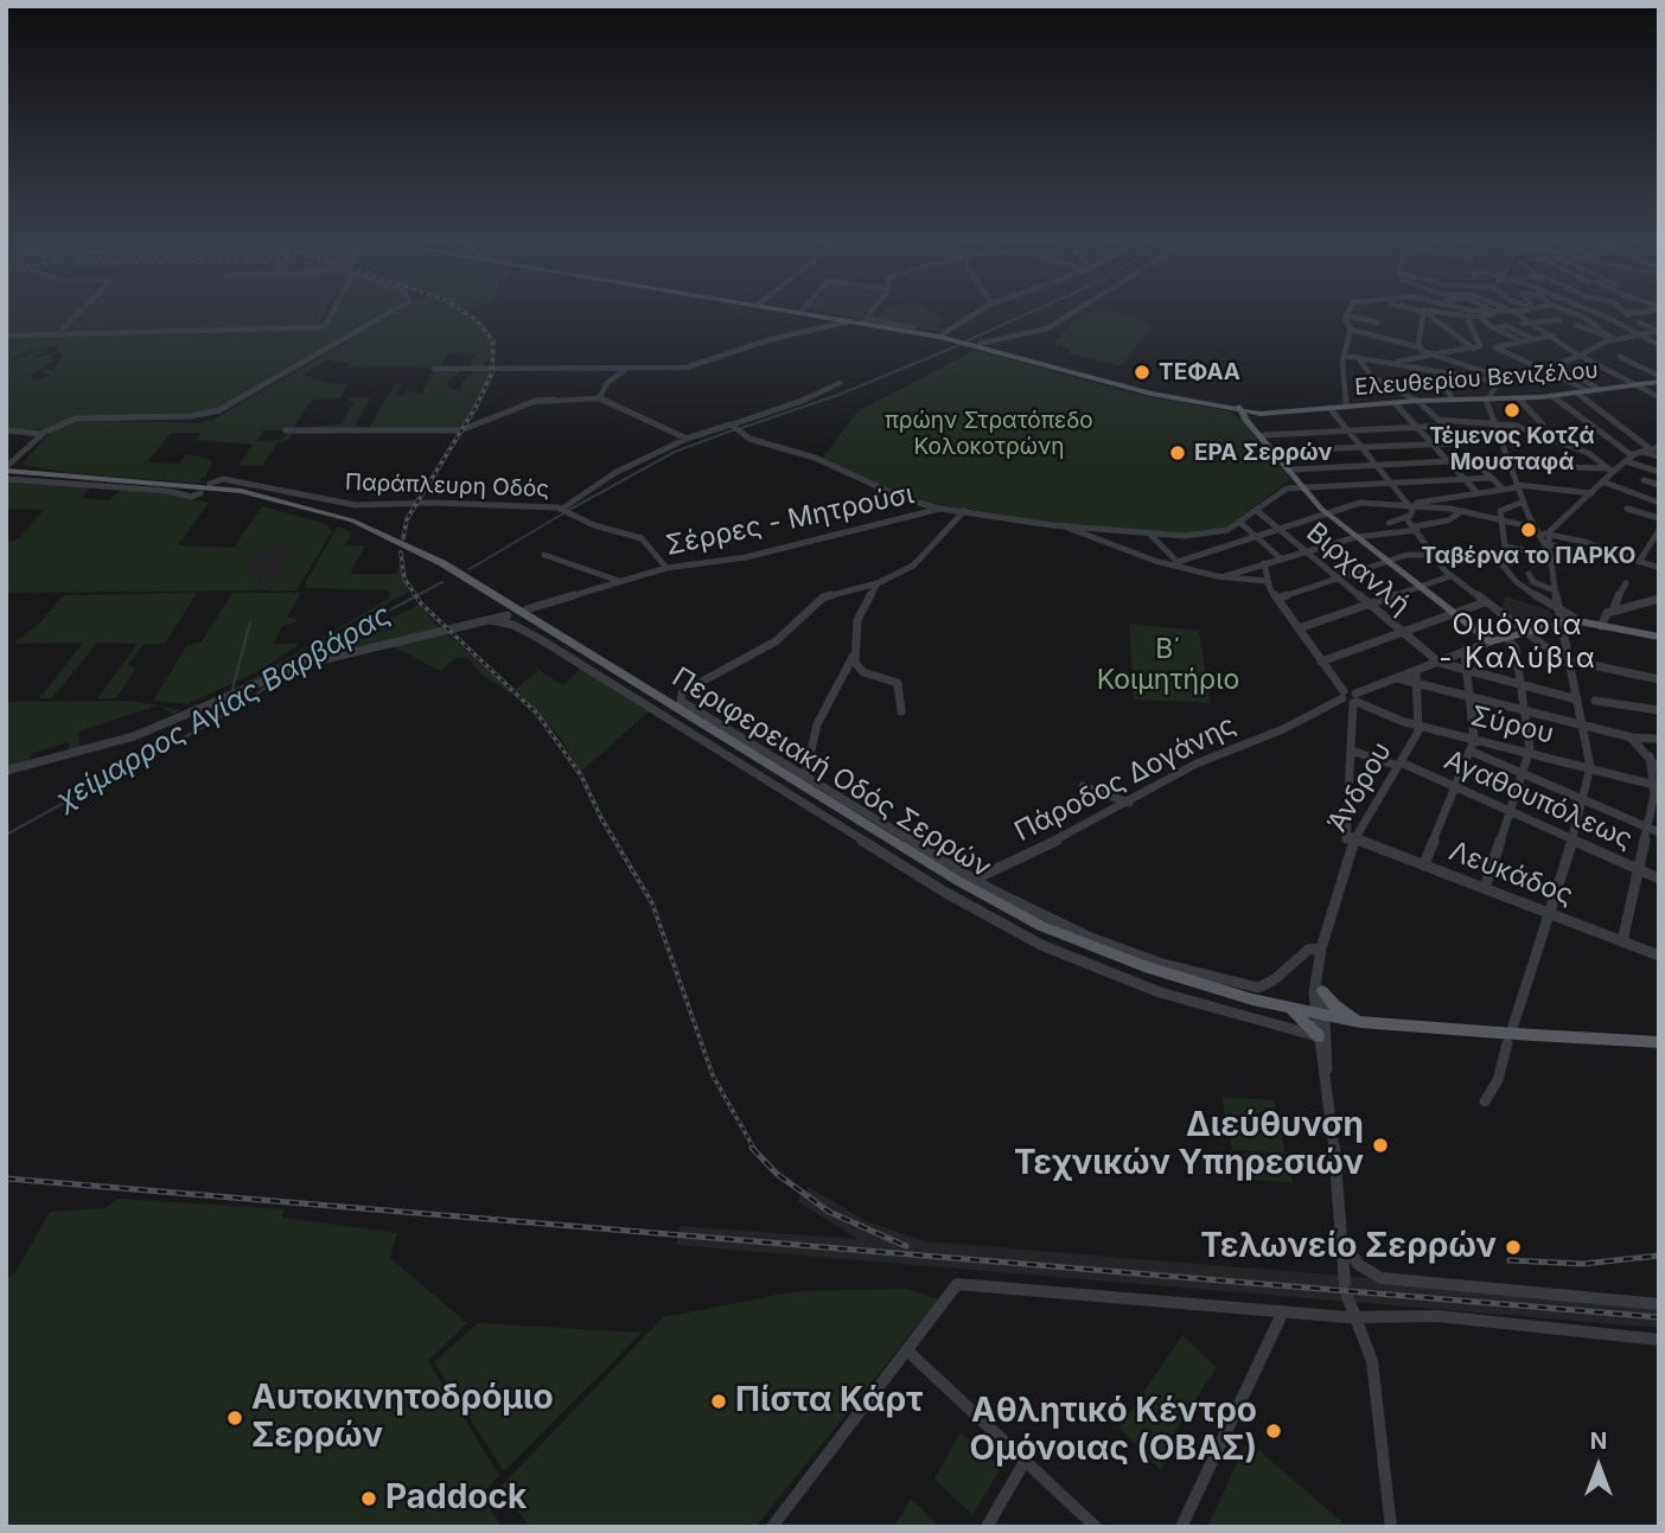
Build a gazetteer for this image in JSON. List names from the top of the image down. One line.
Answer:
{"streets":{"main road":["Ελευθερίου Βενιζέλου","Περιφερειακή Οδός Σερρών"],"street":["Παράπλευρη Οδός","Σέρρες - Μητρούσι","Βιρχανλή","Σύρου","Πάροδος Δογάνης","Άνδρου","Αγαθουπόλεως","Λευκάδος"]},"crossings":[["Παράπλευρη Οδός","Σέρρες - Μητρούσι"],["Σύρου","Πάροδος Δογάνης"],["Σύρου","Άνδρου"],["Περιφερειακή Οδός Σερρών","Άνδρου"],["Άνδρου","Αγαθουπόλεως"],["Άνδρου","Λευκάδος"]],"districts":["Ομόνοια - Καλύβια"],"water":["χείμαρρος Αγίας Βαρβάρας"],"parks":["πρώην Στρατόπεδο Κολοκοτρώνη","Β΄ Κοιμητήριο"],"places":["ΤΕΦΑΑ","Τέμενος Κοτζά Μουσταφά","ΕΡΑ Σερρών","Ταβέρνα το ΠΑΡΚΟ","Διεύθυνση Τεχνικών Υπηρεσιών","Τελωνείο Σερρών","Πίστα Κάρτ","Αυτοκινητοδρόμιο Σερρών","Αθλητικό Κέντρο Ομόνοιας (ΟΒΑΣ)","Paddock"],"north":"top"}
